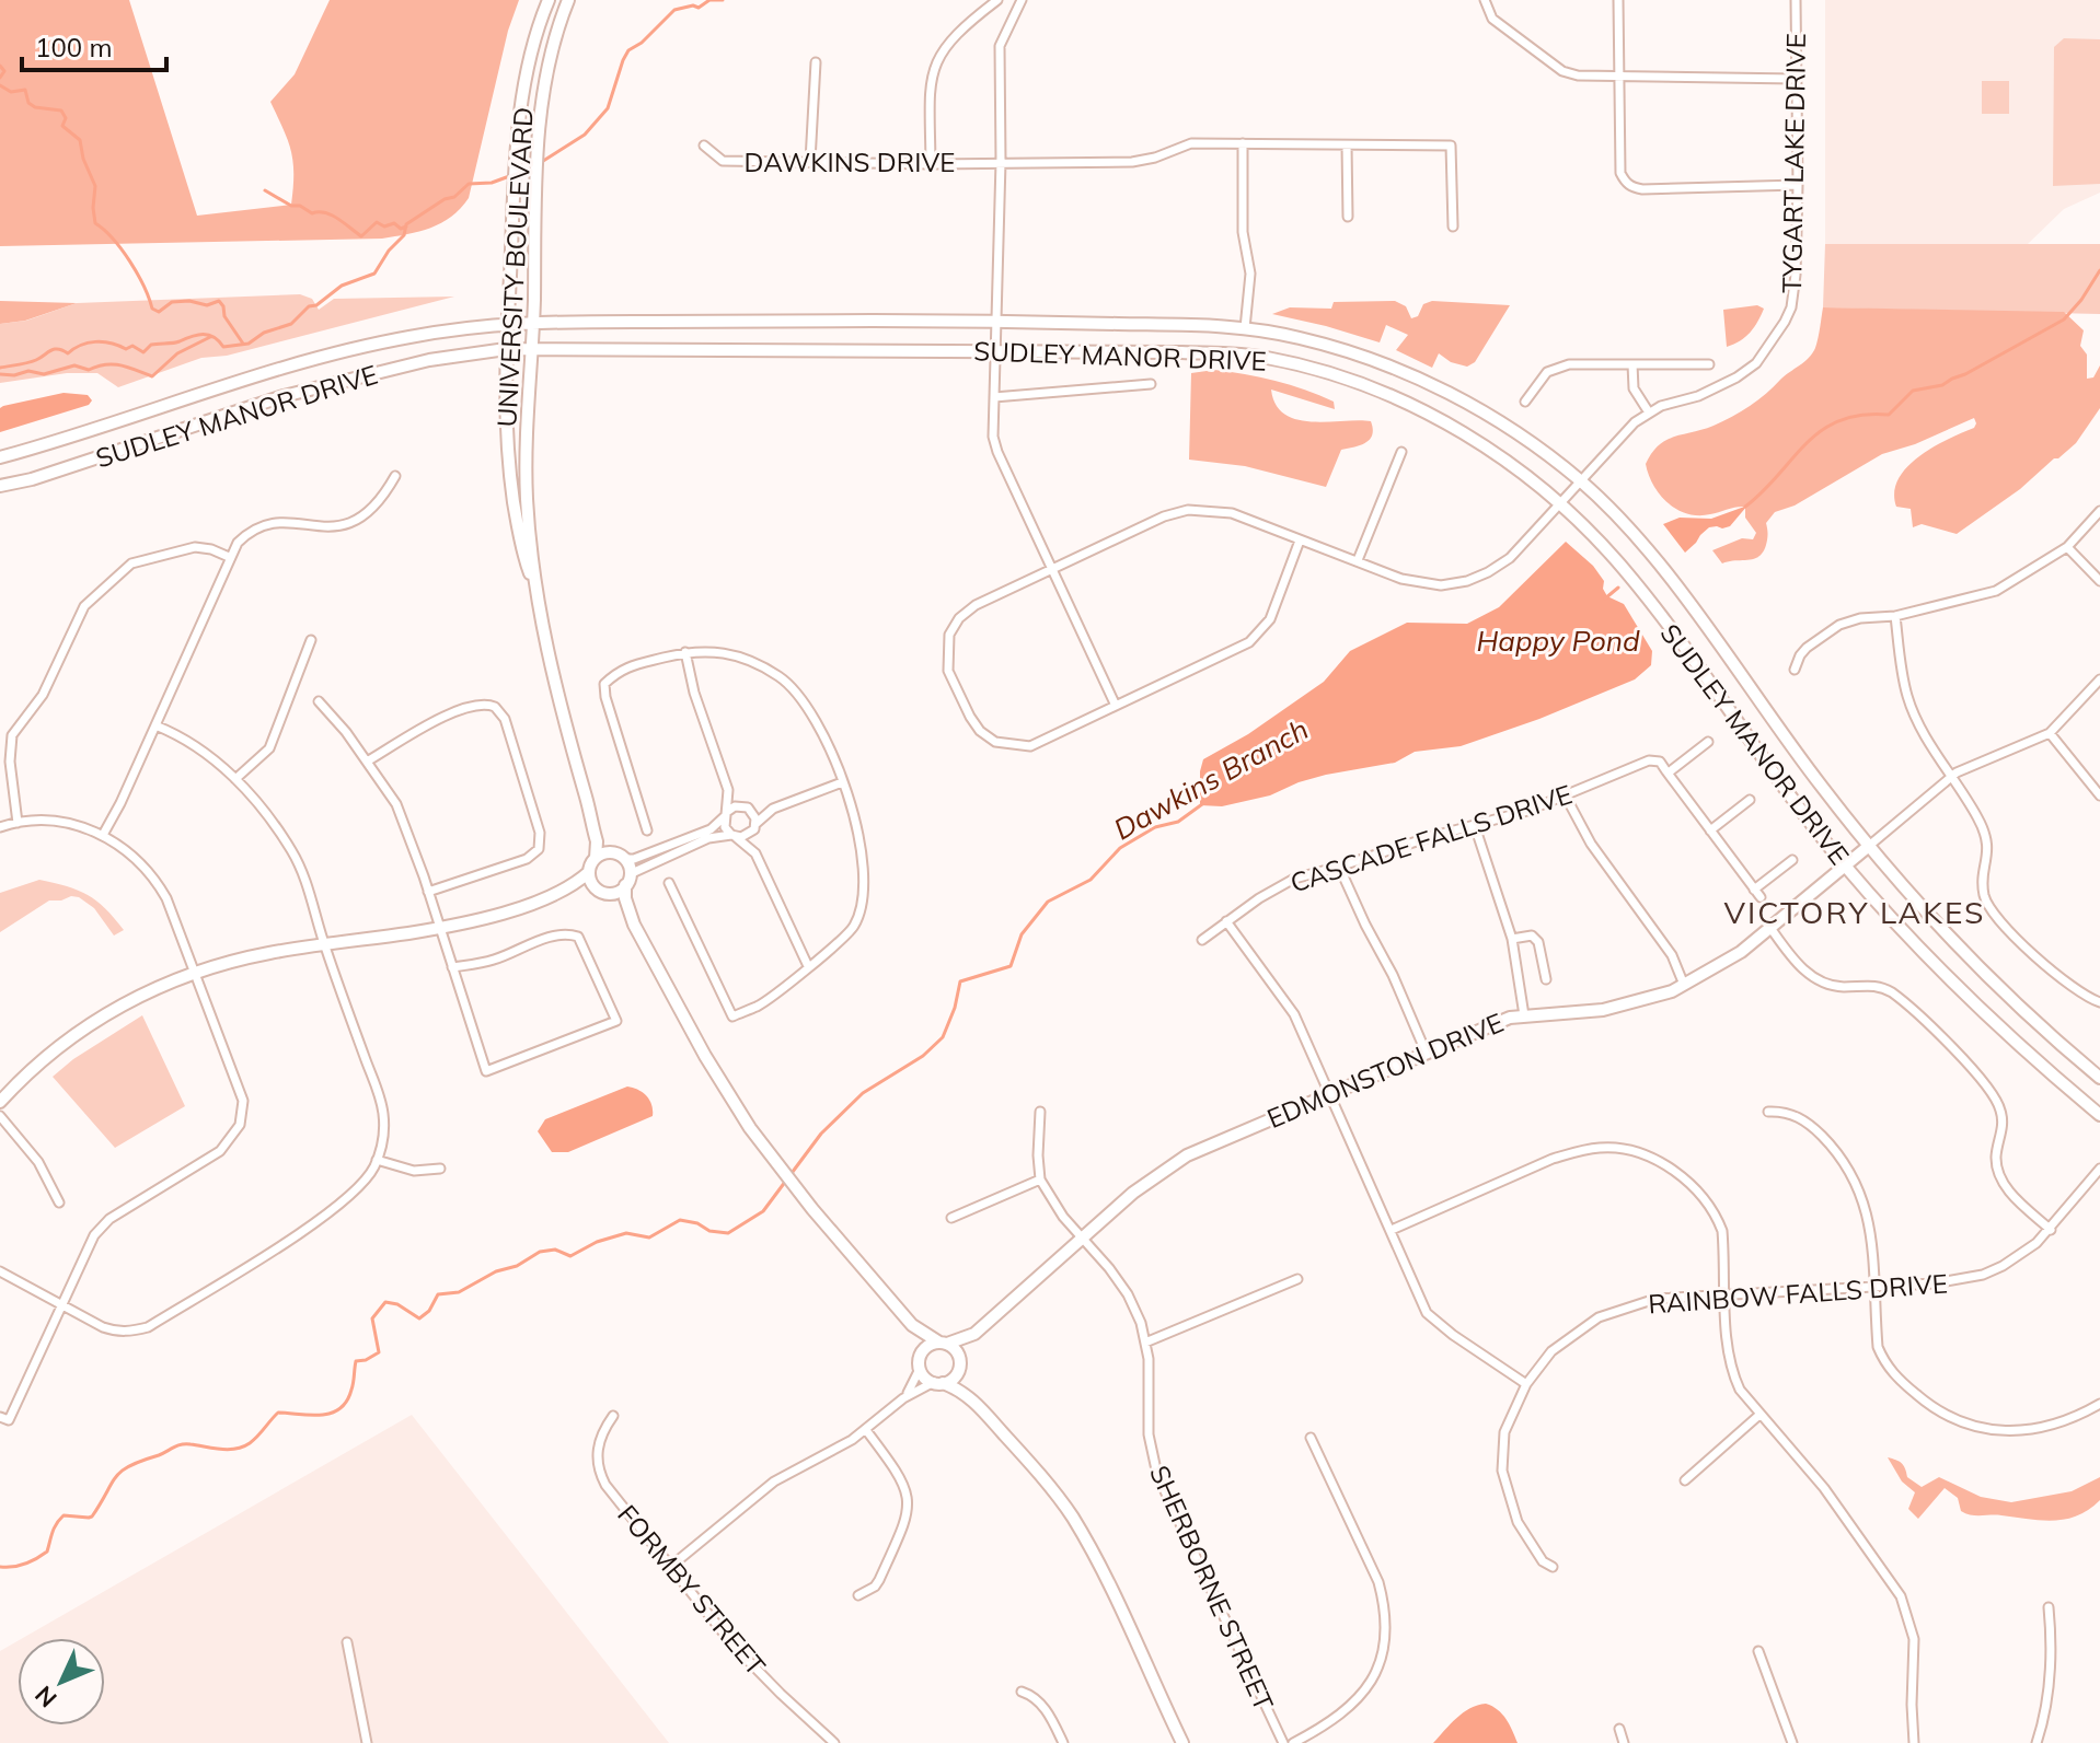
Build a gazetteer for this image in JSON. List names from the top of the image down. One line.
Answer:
{"streets":{"main road":["UNIVERSITY BOULEVARD","SUDLEY MANOR DRIVE","EDMONSTON DRIVE"],"street":["DAWKINS DRIVE","TYGART LAKE DRIVE","CASCADE FALLS DRIVE","RAINBOW FALLS DRIVE","SHERBORNE STREET","FORMBY STREET"]},"crossings":[["TYGART LAKE DRIVE","SUDLEY MANOR DRIVE"],["UNIVERSITY BOULEVARD","SUDLEY MANOR DRIVE"],["SUDLEY MANOR DRIVE","EDMONSTON DRIVE"],["EDMONSTON DRIVE","SHERBORNE STREET"]],"districts":["VICTORY LAKES"],"water":["Happy Pond","Dawkins Branch"],"scale_bar":"100 m","north":"bottom left"}
